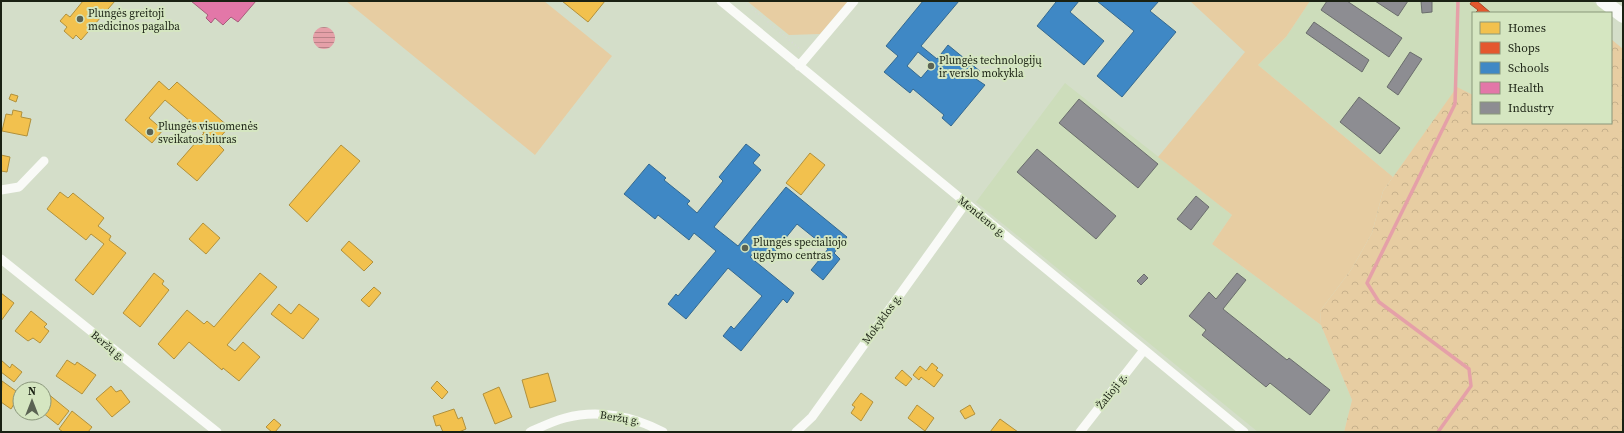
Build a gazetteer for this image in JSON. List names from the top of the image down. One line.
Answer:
{"streets":{"street":["Mendeno g.","Mokyklos g.","Beržų g.","Žalioji g."]},"crossings":[["Mendeno g.","Mokyklos g."],["Mendeno g.","Žalioji g."]],"places":["Plungės greitoji medicinos pagalba","Plungės technologijų ir verslo mokykla","Plungės visuomenės sveikatos biuras","Plungės specialiojo ugdymo centras"],"legend":["Homes","Shops","Schools","Health","Industry"],"north":"top"}
